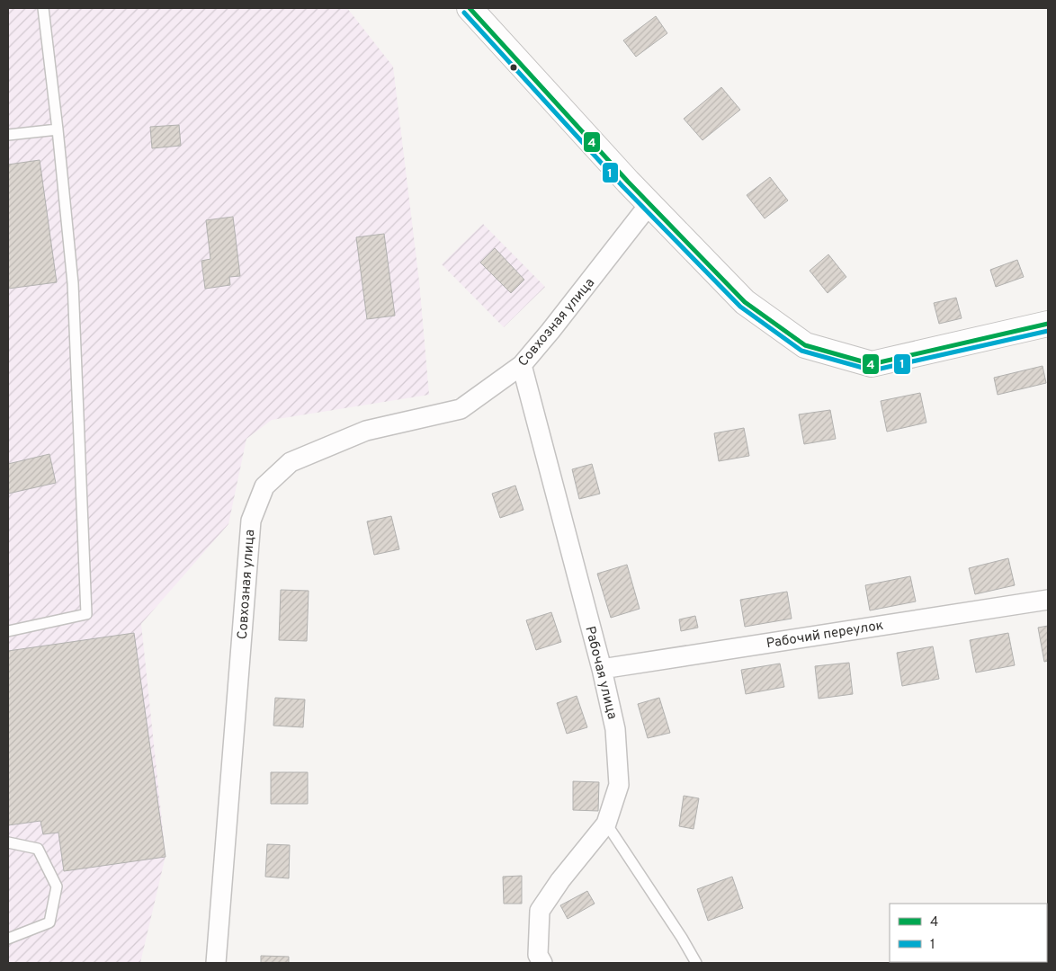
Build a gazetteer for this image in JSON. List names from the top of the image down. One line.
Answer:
{"streets":{"street":["Совхозная улица","Рабочий переулок","Рабочая улица"]},"crossings":[["Совхозная улица","Рабочая улица"],["Рабочий переулок","Рабочая улица"]],"lines":["transit line 4","transit line 1"],"legend":["4","1"]}
